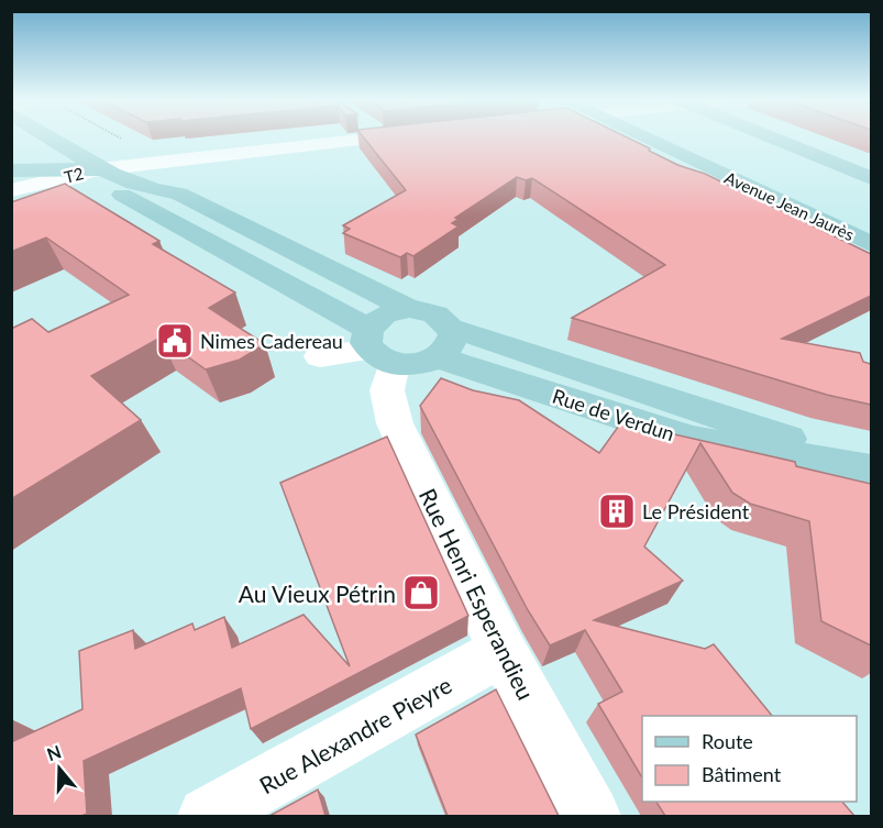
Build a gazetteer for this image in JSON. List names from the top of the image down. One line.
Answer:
{"streets":{"main road":["Avenue Jean Jaurès","Rue de Verdun"],"street":["T2","Rue Henri Esperandieu","Rue Alexandre Pieyre"]},"crossings":[["T2","Rue de Verdun"],["Rue de Verdun","Rue Henri Esperandieu"],["Rue Henri Esperandieu","Rue Alexandre Pieyre"]],"places":{"public building":["Nimes Cadereau"],"building":["Le Président"],"shop":["Au Vieux Pétrin"]},"legend":["Route","Bâtiment"],"north":"top"}
